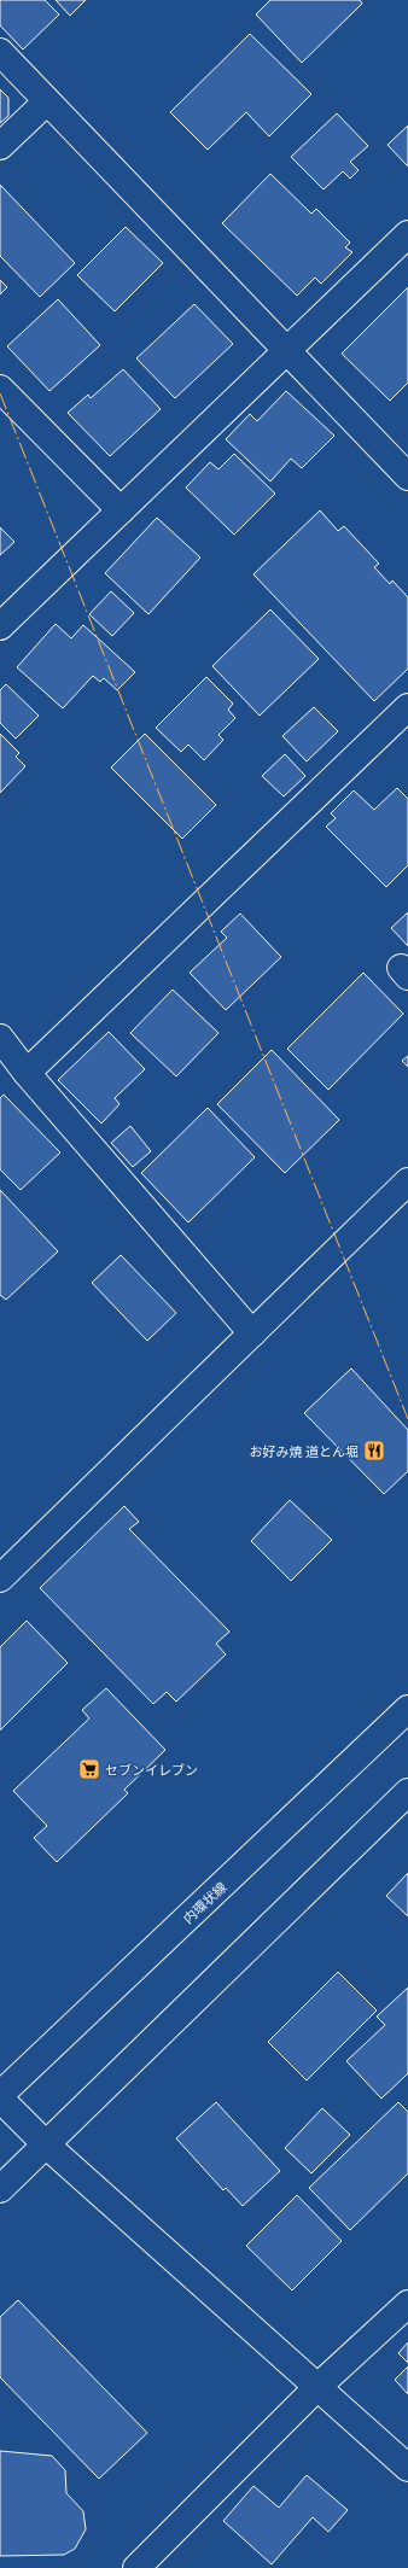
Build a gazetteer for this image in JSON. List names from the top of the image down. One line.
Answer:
{"streets":{"street":["内環状線"]},"places":{"restaurant":["お好み焼 道とん堀"],"supermarket":["セブンイレブン"]}}
